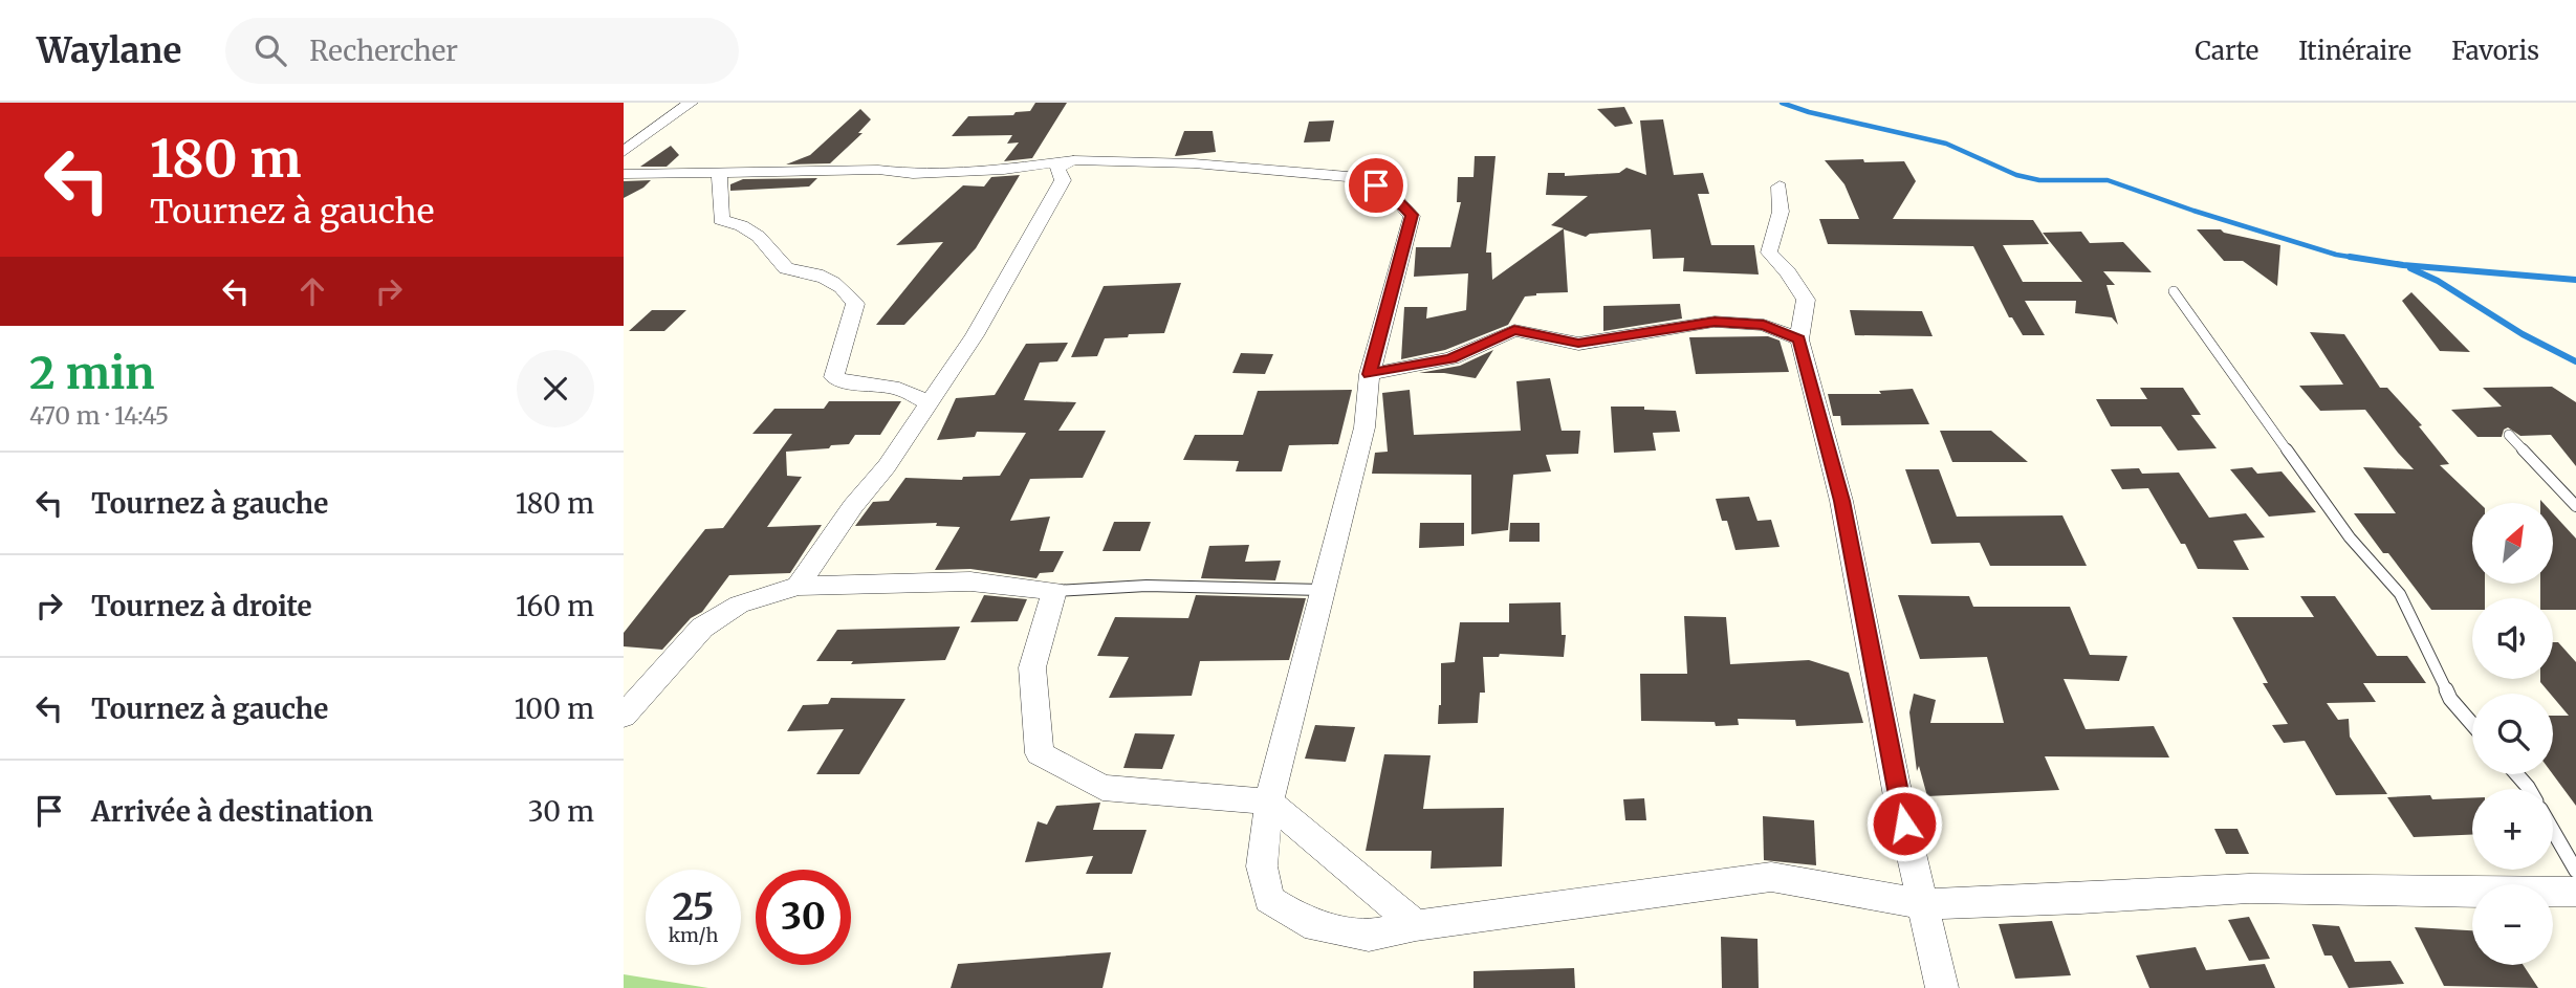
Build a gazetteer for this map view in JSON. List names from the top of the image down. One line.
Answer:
{"north":"top right","page":{"header":"Waylane","search":"Rechercher","nav":["Carte","Itinéraire","Favoris"],"turn":["180 m","Tournez à gauche"],"heading":["2 min","470 m · 14:45"],"list":[{"name":"Tournez à gauche","value":"180 m"},{"name":"Tournez à droite","value":"160 m"},{"name":"Tournez à gauche","value":"100 m"},{"name":"Arrivée à destination","value":"30 m"}],"map_buttons":["+","−"],"speed":"25 km/h","limit":"30"}}
